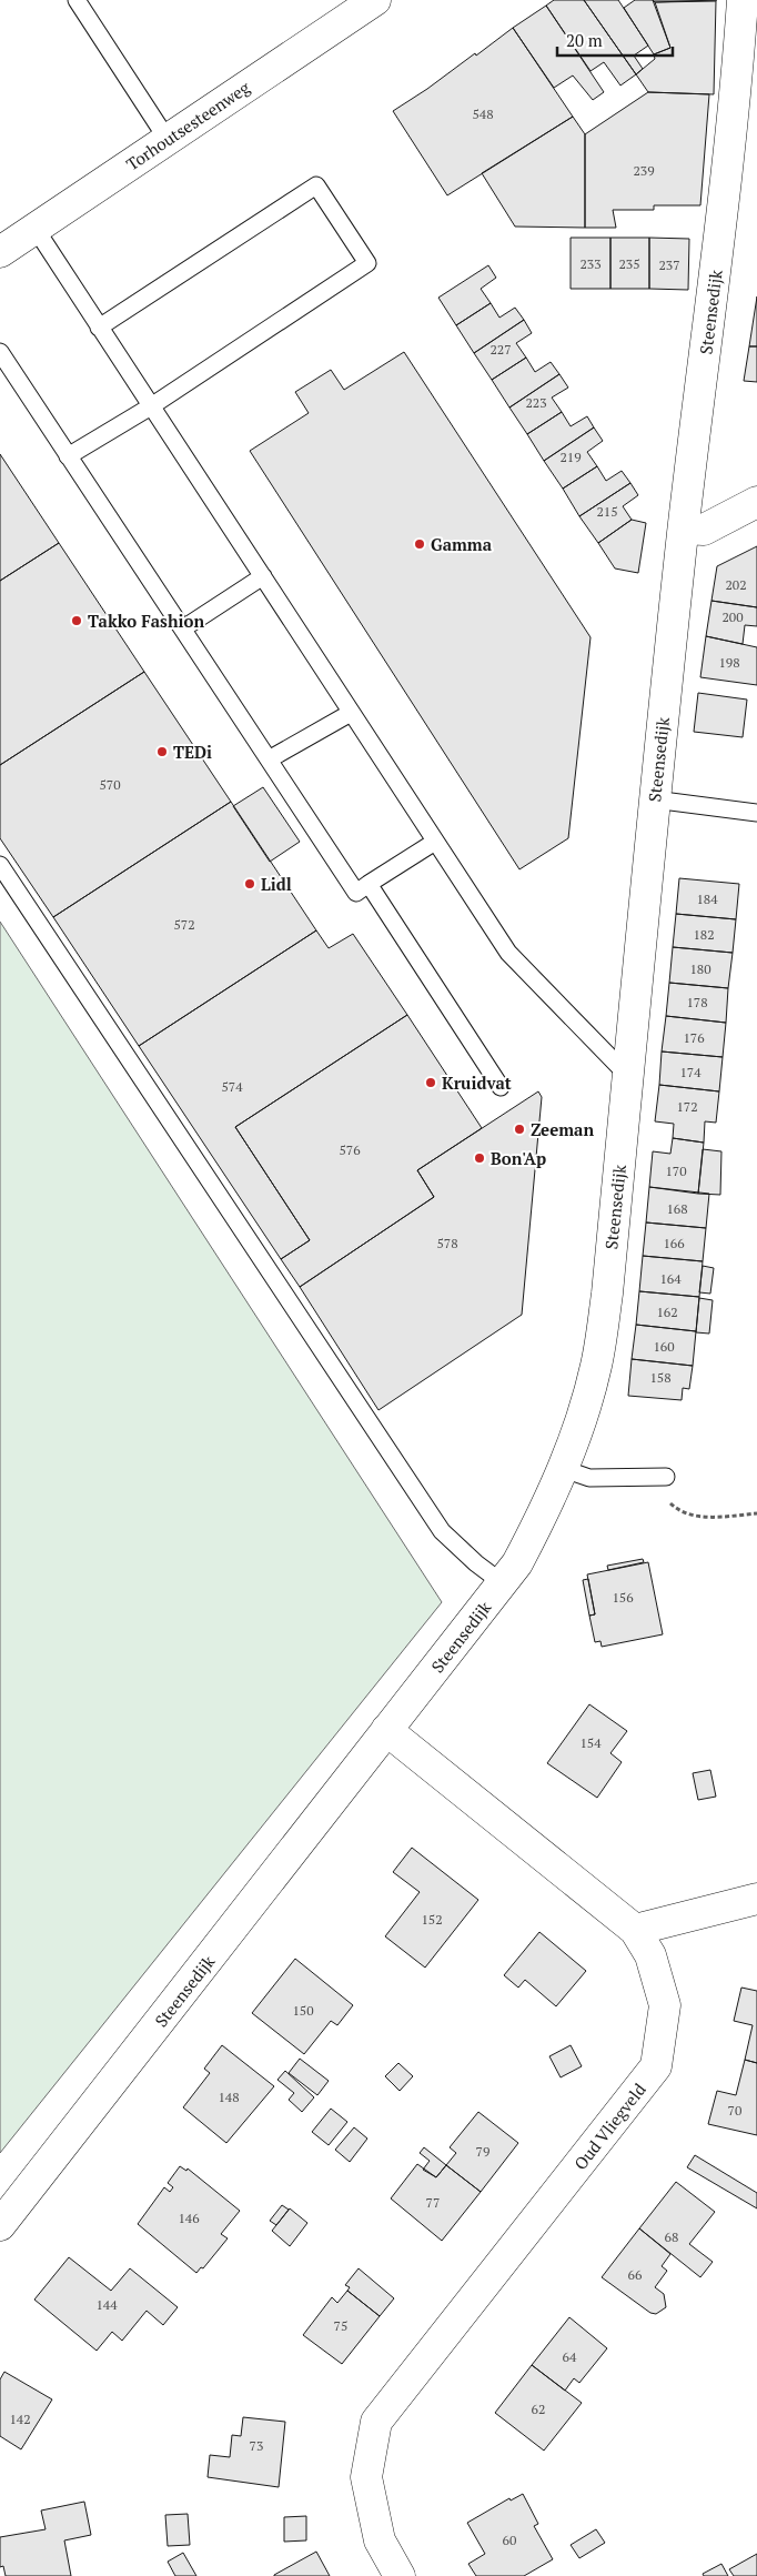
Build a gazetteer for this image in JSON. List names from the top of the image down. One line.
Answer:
{"streets":{"street":["Torhoutsesteenweg","Steensedijk","Oud Vliegveld"]},"crossings":[["Steensedijk","Oud Vliegveld"]],"places":["Gamma","Takko Fashion","TEDi","Lidl","Kruidvat","Zeeman","Bon'Ap"],"house_numbers":["548","239","233","235","237","227","223","219","215","202","200","198","570","184","572","182","180","178","176","174","574","172","576","170","168","578","166","164","162","160","158","156","154","152","150","148","70","79","77","146","68","66","144","75","64","62","142","73","60"],"scale_bar":"20 m"}
